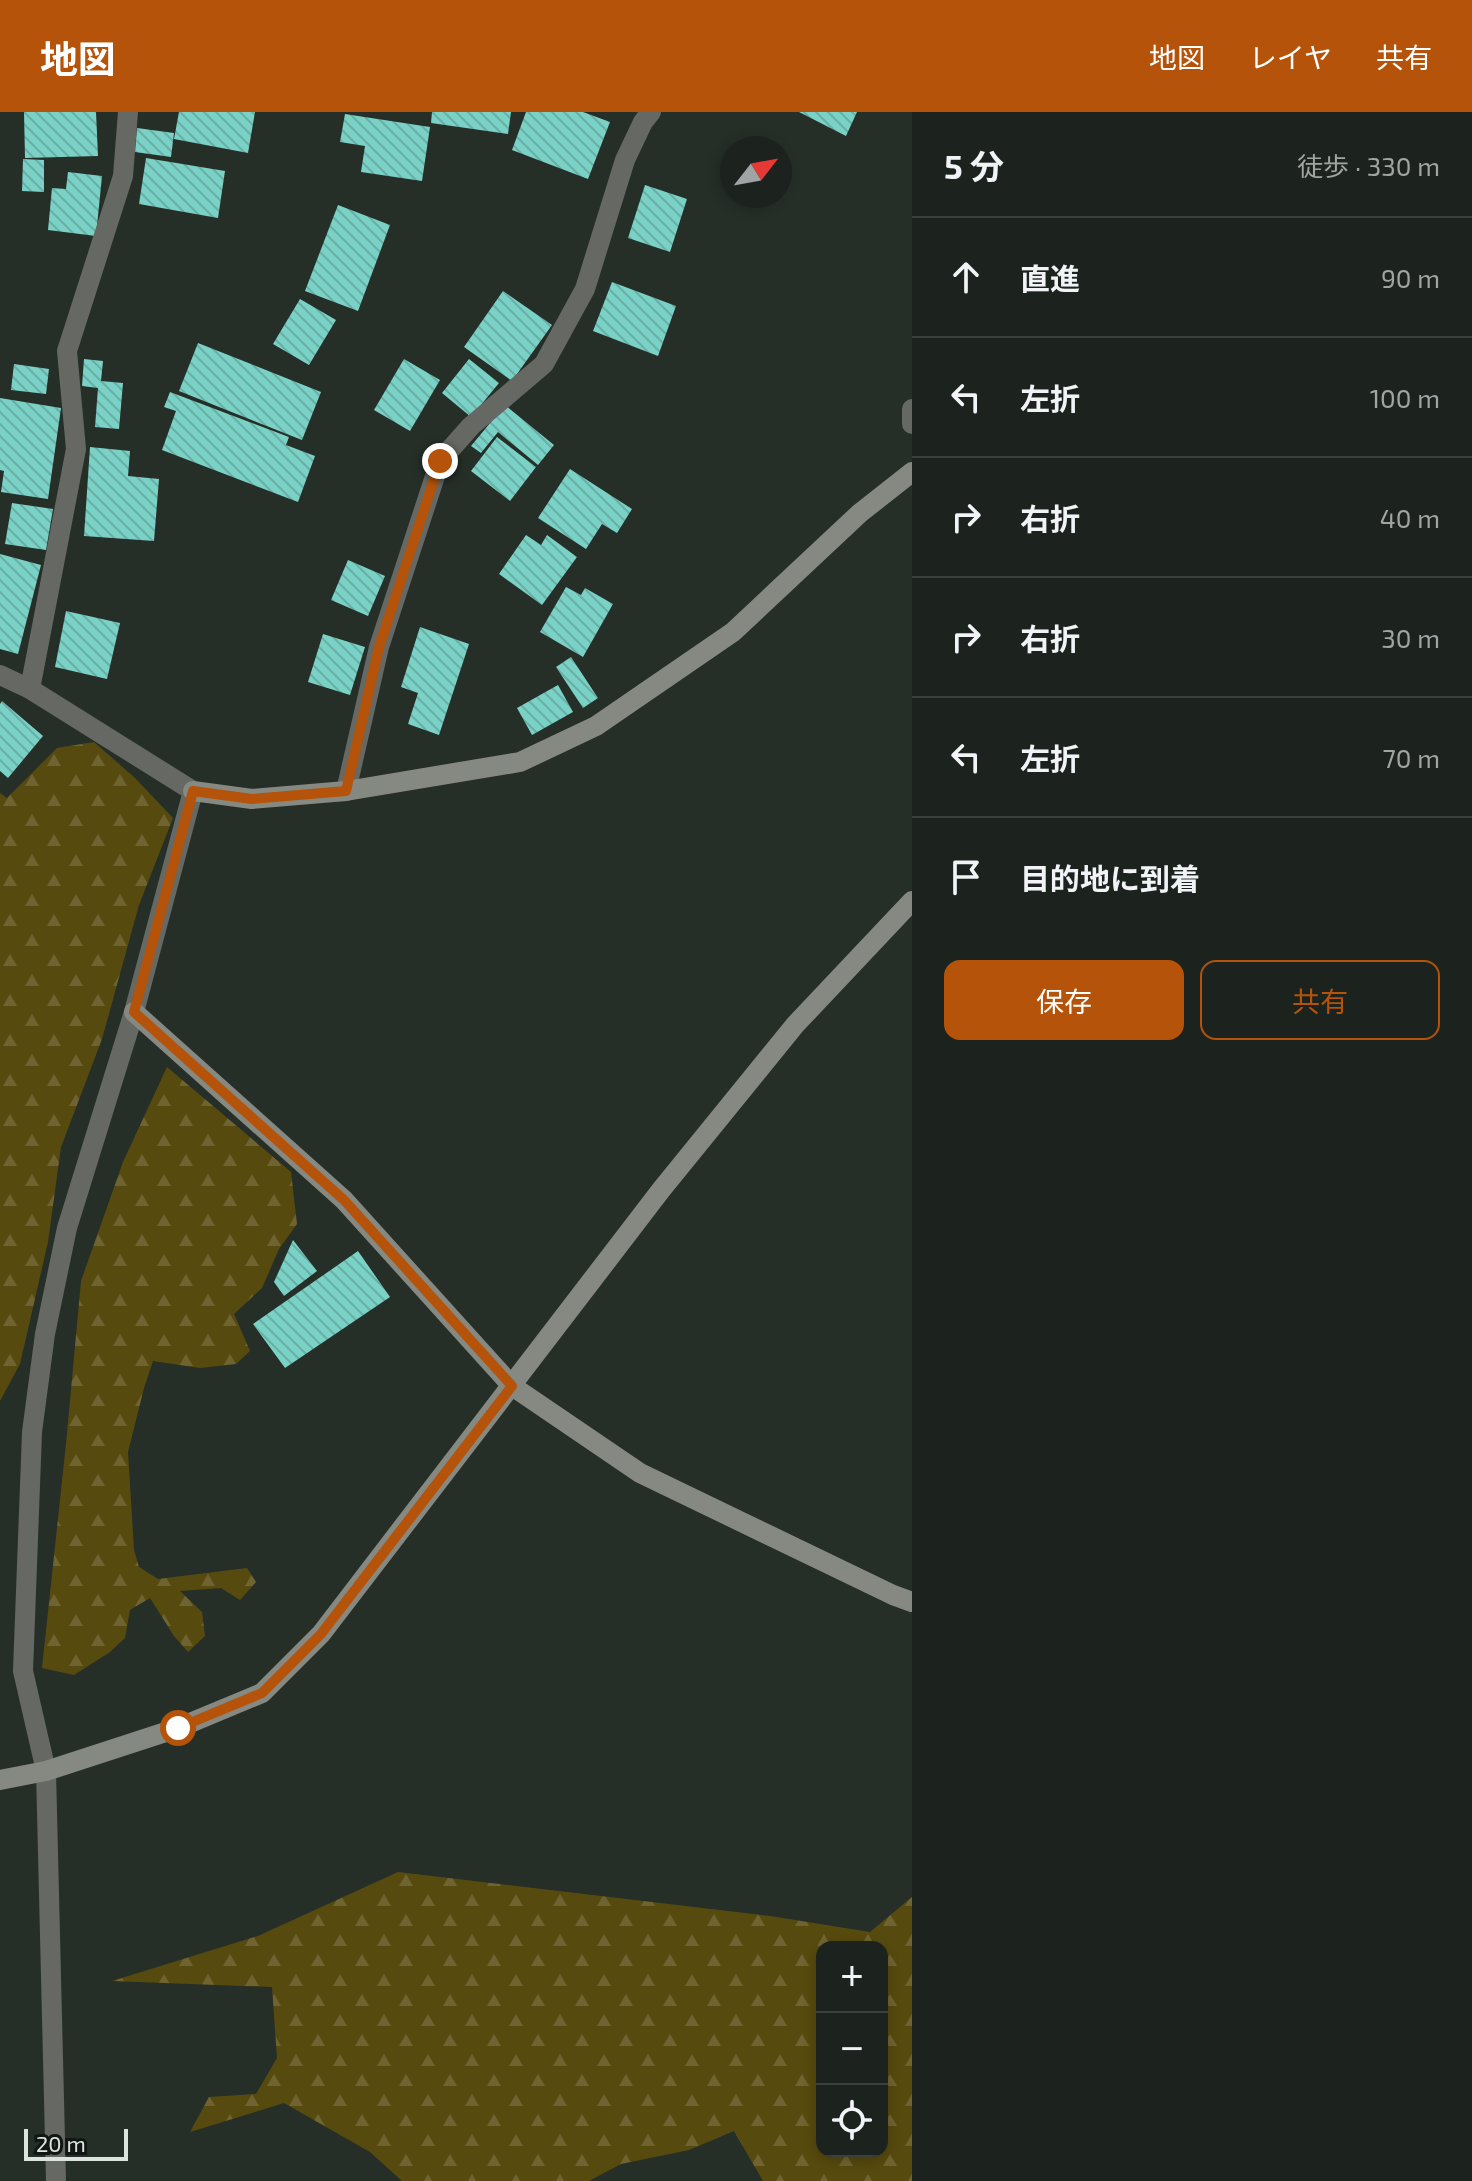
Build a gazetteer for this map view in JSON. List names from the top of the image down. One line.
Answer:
{"scale_bar":"20 m","north":"top right","page":{"header":"地図","nav":["地図","レイヤ","共有"],"heading":["5 分","徒歩 · 330 m"],"list":[["直進","90 m"],["左折","100 m"],["右折","40 m"],["右折","30 m"],["左折","70 m"],"目的地に到着"],"buttons":["保存","共有"],"map_buttons":["+","−"],"scale":"20 m"}}
